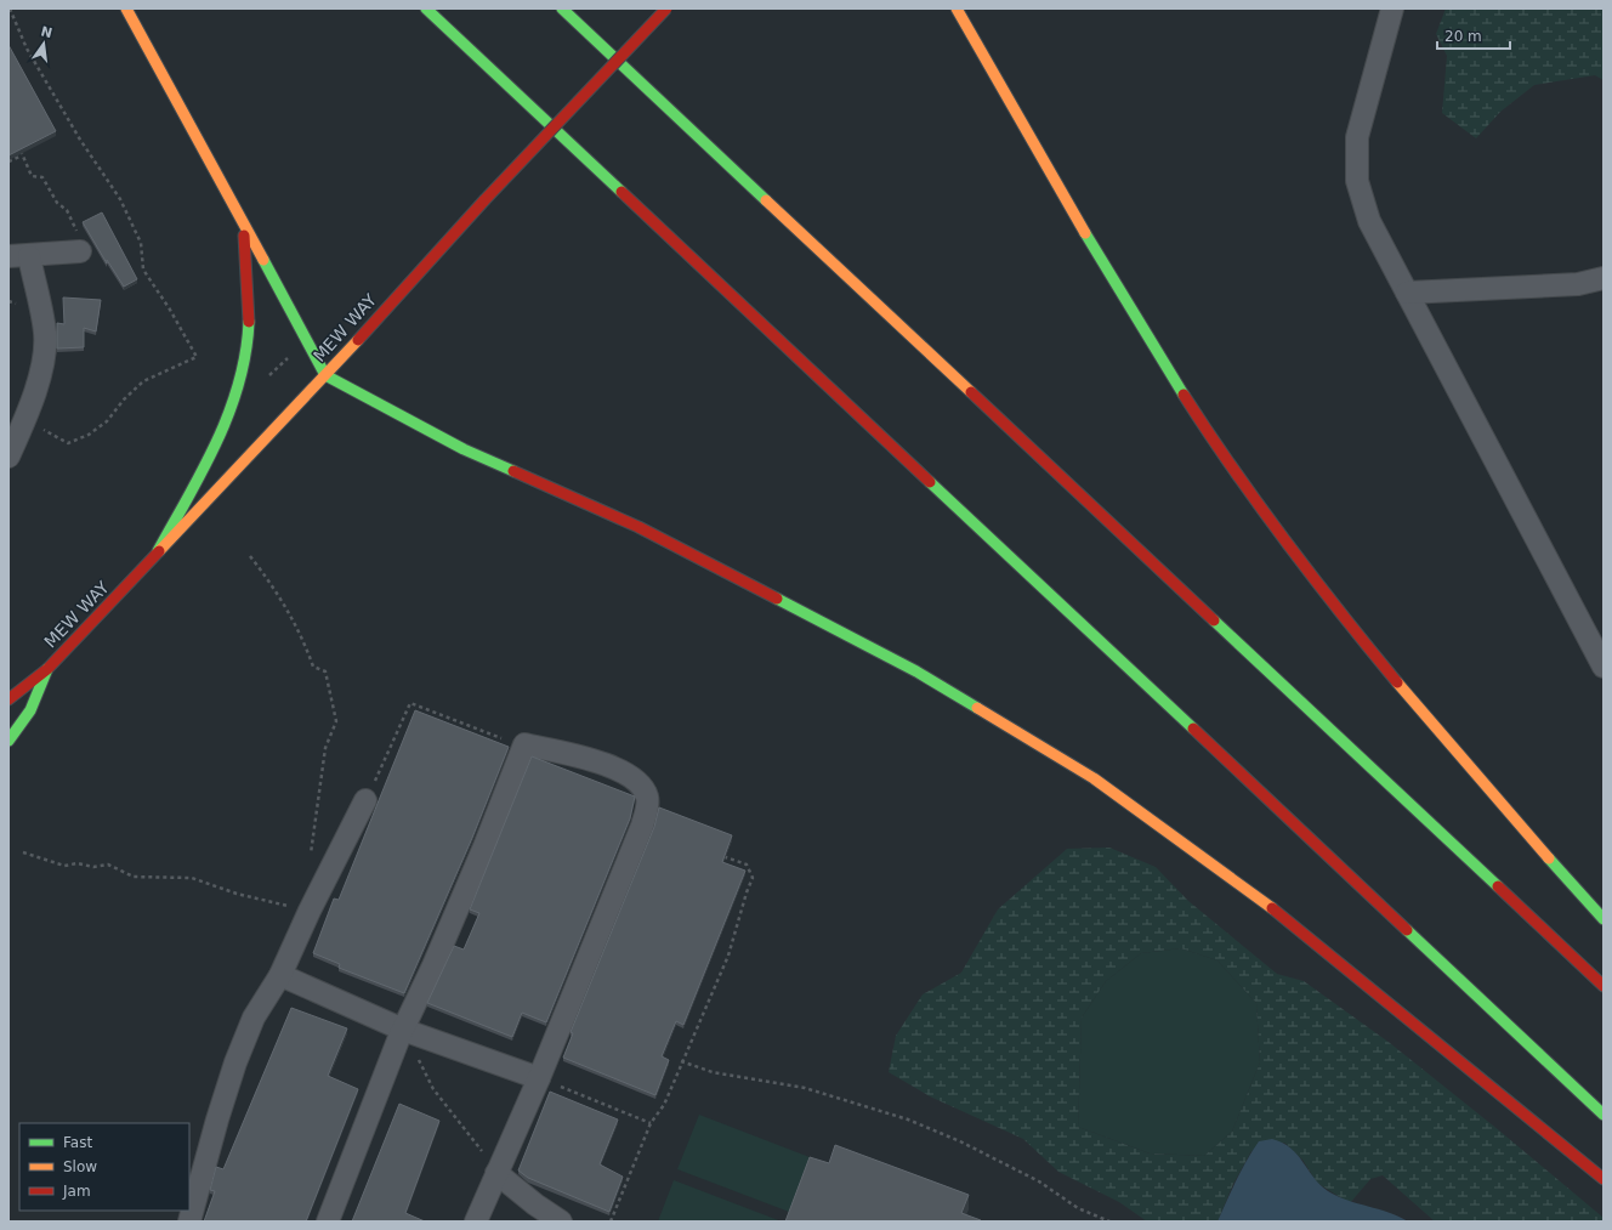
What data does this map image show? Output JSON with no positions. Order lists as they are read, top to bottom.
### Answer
{
  "streets": {
    "main road": ["MEW WAY"]
  },
  "legend": ["Fast", "Slow", "Jam"],
  "scale_bar": "20 m",
  "north": "top"
}
